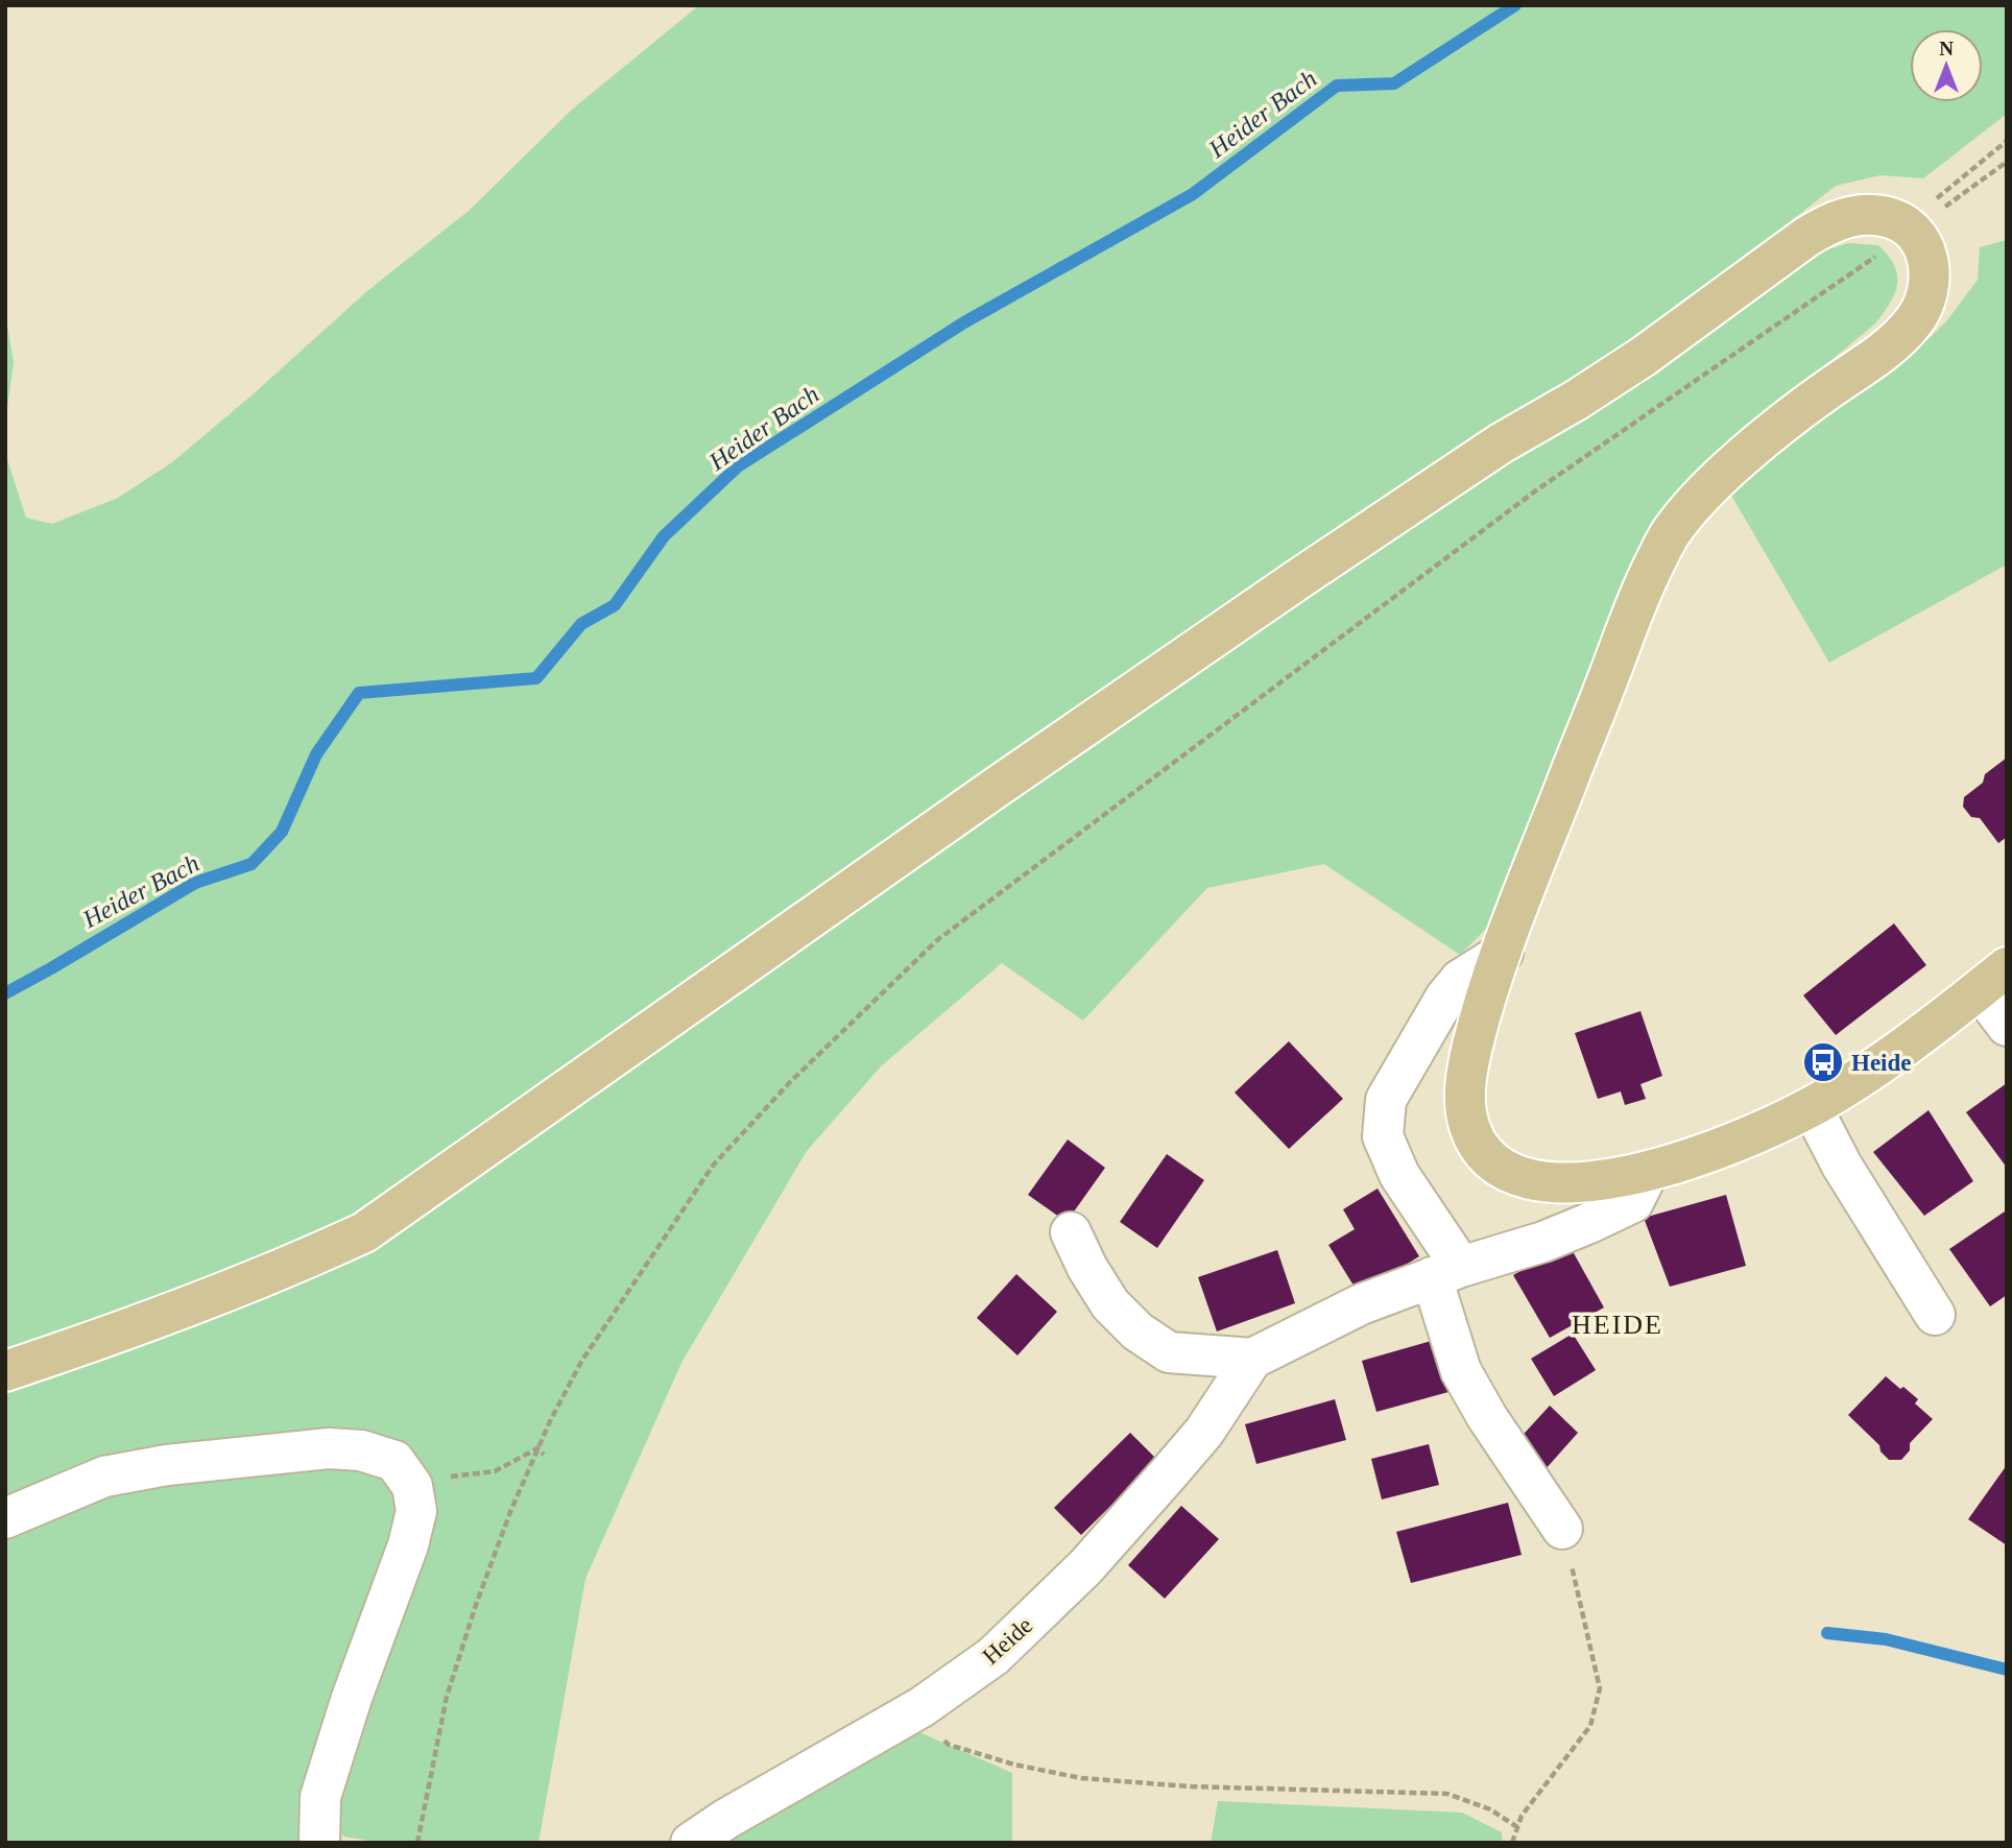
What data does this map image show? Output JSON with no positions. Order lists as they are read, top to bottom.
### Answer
{
  "streets": {
    "street": ["Heide"]
  },
  "districts": ["HEIDE"],
  "water": ["Heider Bach"],
  "places": {
    "bus stop": ["Heide"]
  },
  "north": "top"
}
